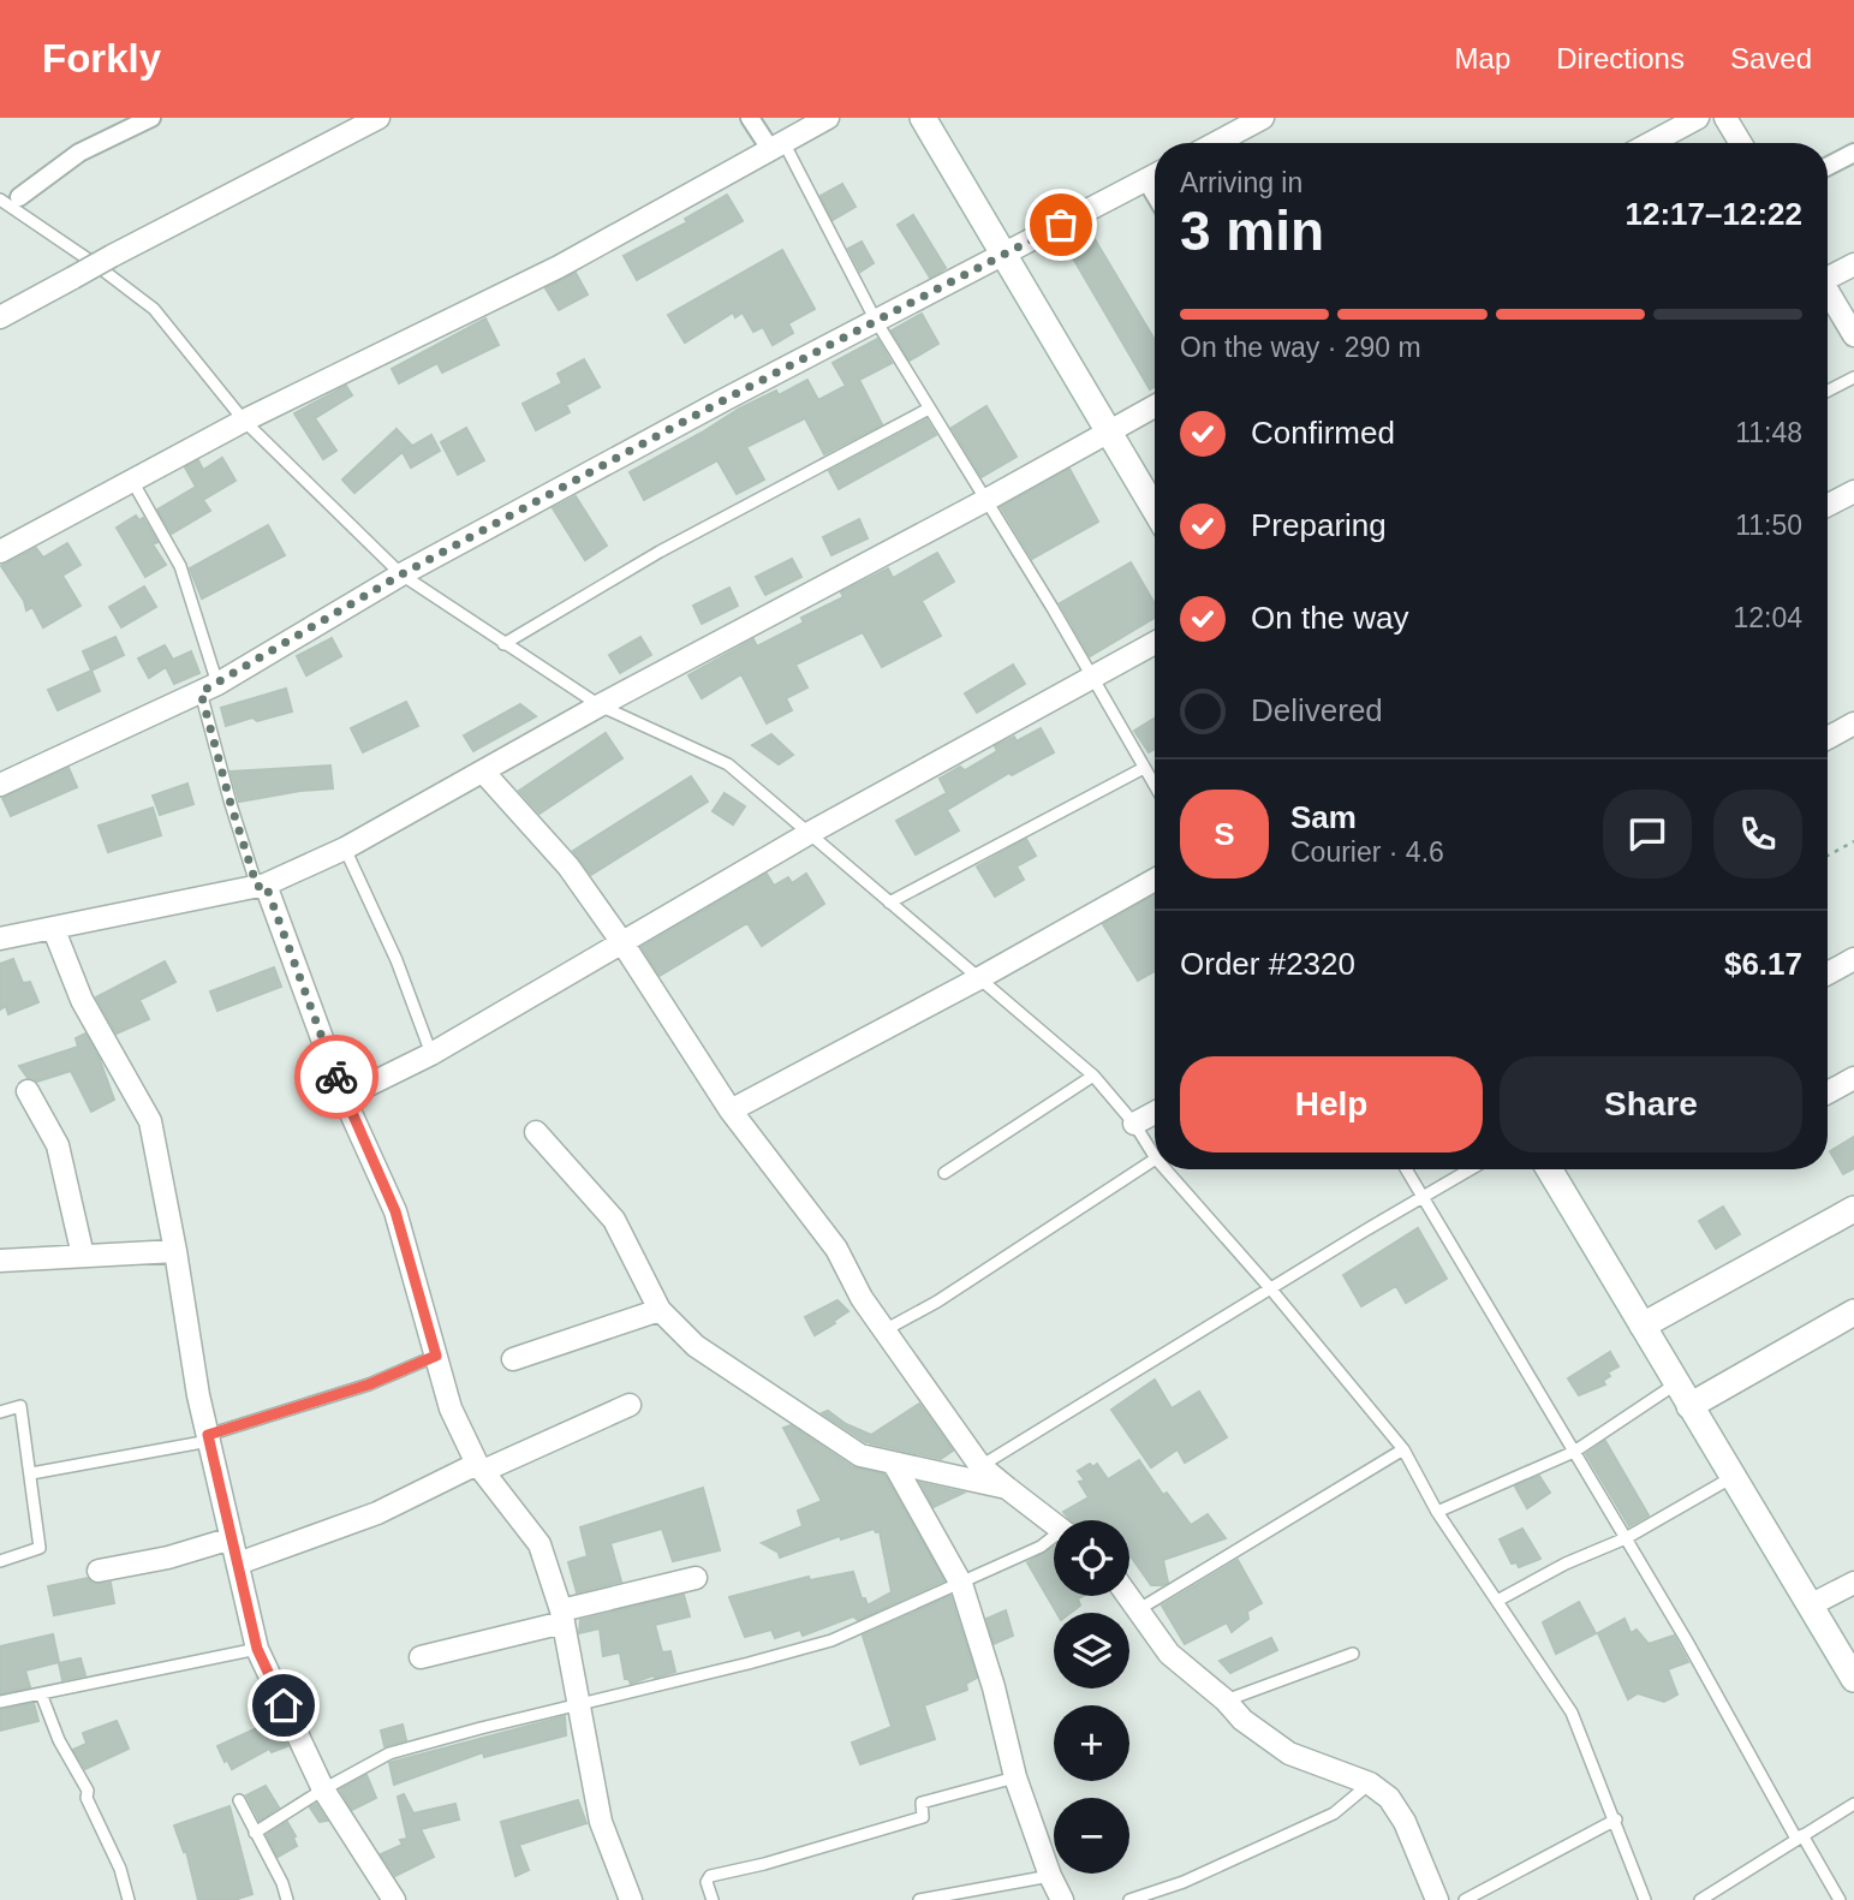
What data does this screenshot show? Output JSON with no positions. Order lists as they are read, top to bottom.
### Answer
{
  "page": {
    "header": "Forkly",
    "nav": ["Map", "Directions", "Saved"],
    "heading": ["3 min", "Arriving in", "12:17–12:22"],
    "panel": [
      "Sam",
      "Courier · 4.6",
      "Order #2320",
      "$6.17"
    ],
    "bar": "On the way · 290 m",
    "list": [
      ["Confirmed", "11:48"],
      ["Preparing", "11:50"],
      ["On the way", "12:04"],
      "Delivered"
    ],
    "round": "S",
    "buttons": ["Help", "Share"],
    "map_buttons": ["+", "−"]
  }
}
